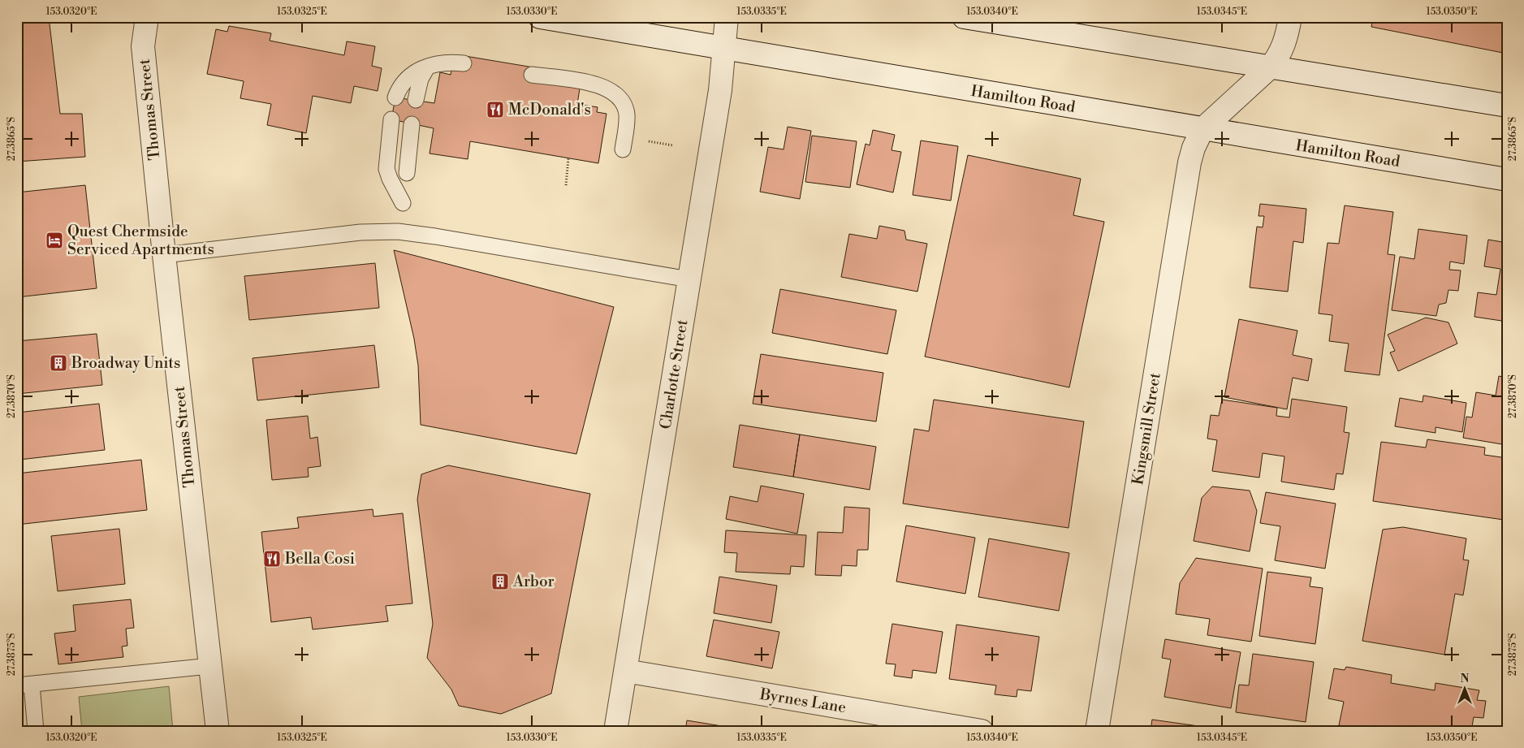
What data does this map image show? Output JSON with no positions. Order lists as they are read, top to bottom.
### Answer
{
  "streets": {
    "street": [
      "Hamilton Road",
      "Thomas Street",
      "Charlotte Street",
      "Kingsmill Street",
      "Byrnes Lane"
    ]
  },
  "crossings": [
    ["Hamilton Road", "Charlotte Street"],
    ["Hamilton Road", "Kingsmill Street"],
    ["Charlotte Street", "Byrnes Lane"]
  ],
  "places": {
    "restaurant": ["McDonald's", "Bella Cosi"],
    "hotel": ["Quest Chermside Serviced Apartments"],
    "building": ["Broadway Units", "Arbor"]
  },
  "north": "top",
  "coordinates": [
    "153.0320°E",
    "153.0325°E",
    "153.0330°E",
    "153.0335°E",
    "153.0340°E",
    "153.0345°E",
    "153.0350°E",
    "27.3865°S",
    "27.3870°S",
    "27.3875°S"
  ]
}
